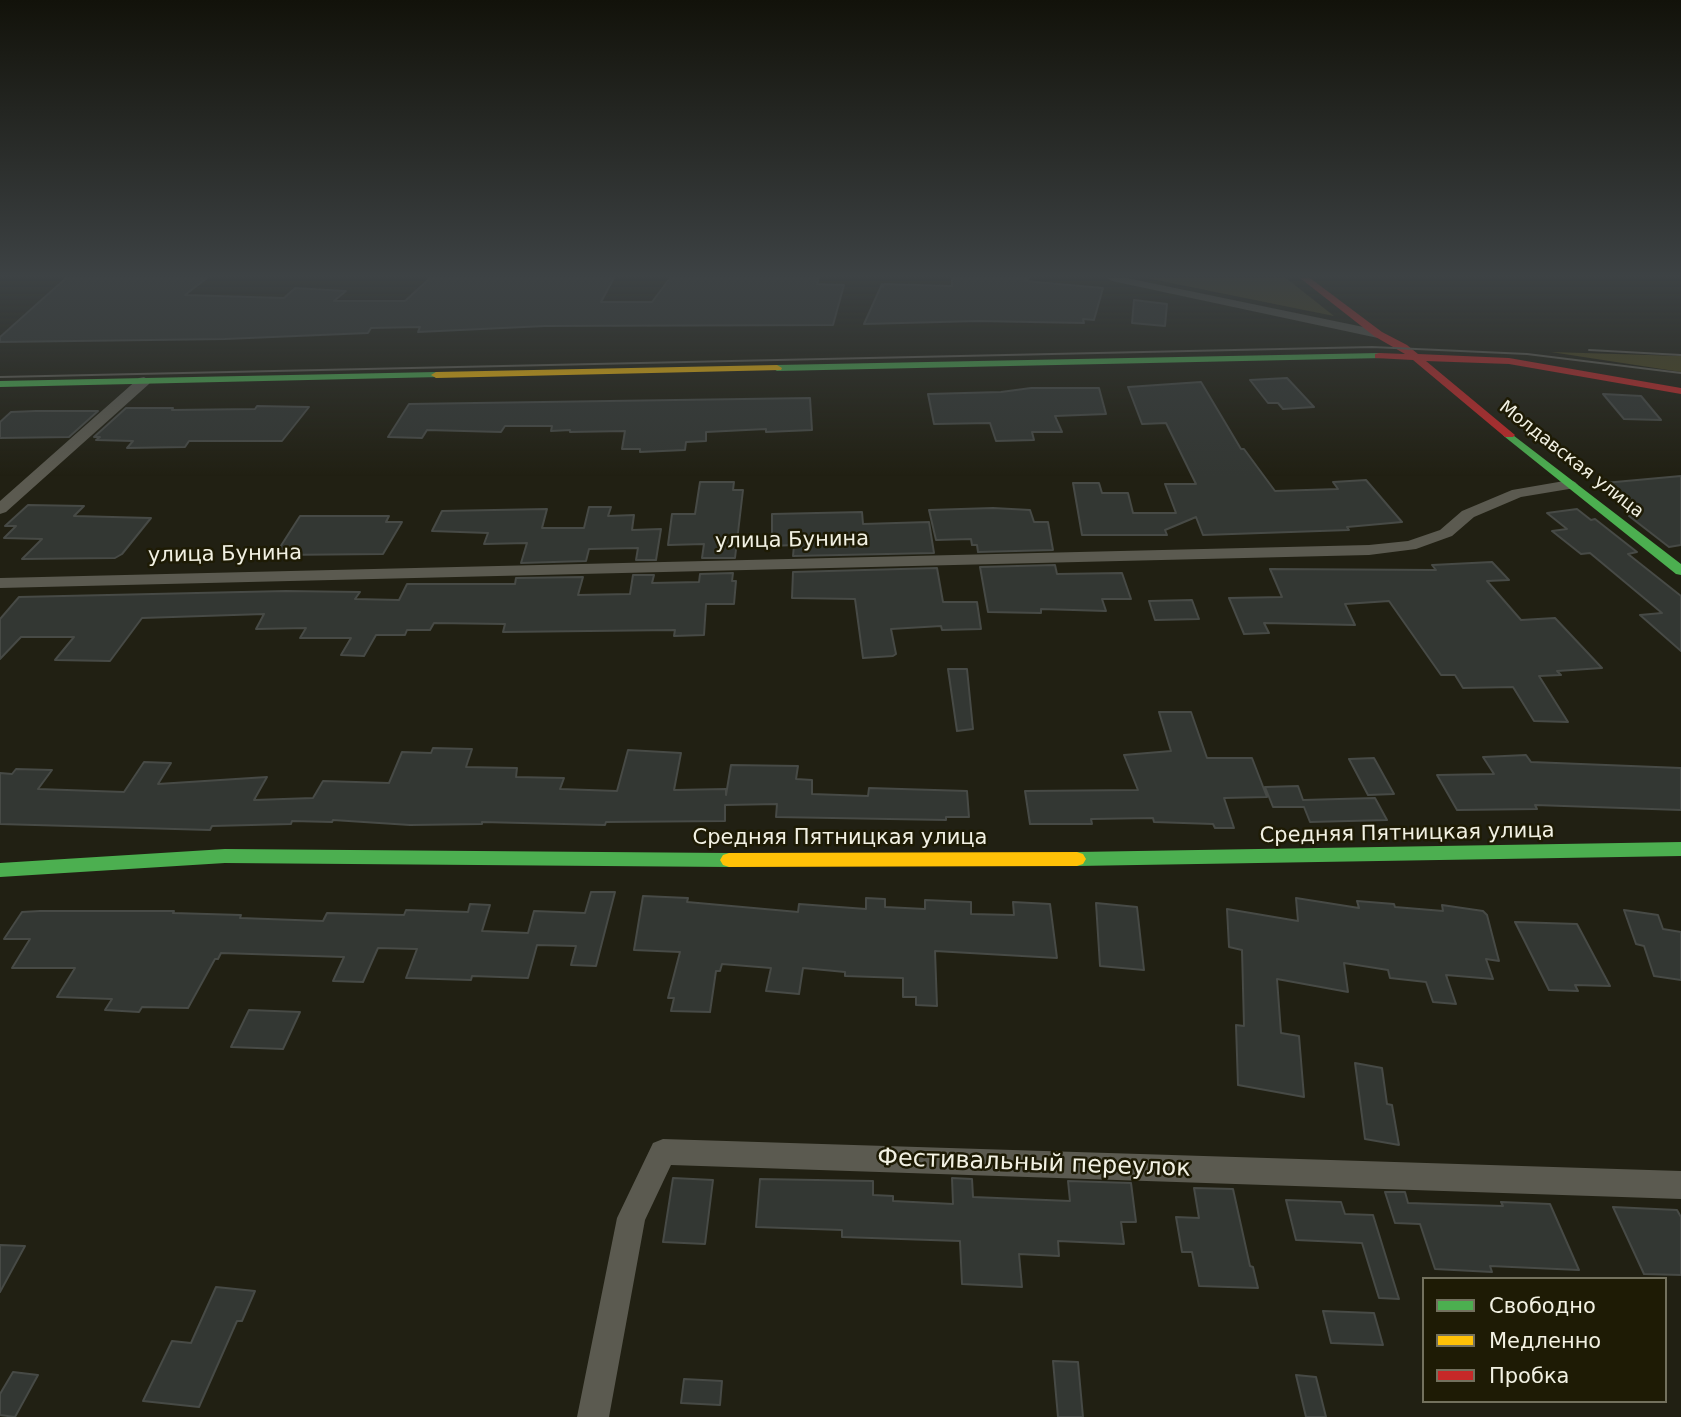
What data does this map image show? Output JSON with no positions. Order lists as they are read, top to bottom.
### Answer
{
  "streets": {
    "street": [
      "Молдавская улица",
      "улица Бунина",
      "Средняя Пятницкая улица",
      "Фестивальный переулок"
    ]
  },
  "crossings": [
    ["Молдавская улица", "улица Бунина"]
  ],
  "legend": ["Свободно", "Медленно", "Пробка"]
}
